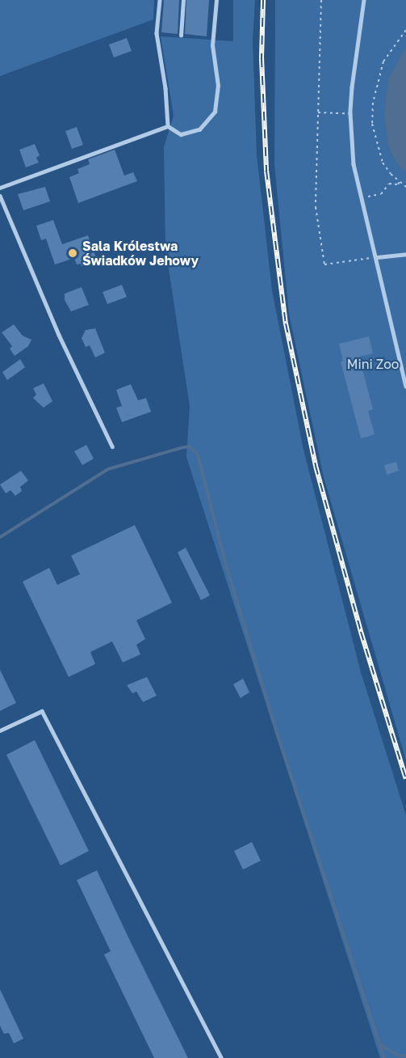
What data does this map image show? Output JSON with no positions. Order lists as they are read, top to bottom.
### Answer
{
  "parks": ["Mini Zoo"],
  "places": ["Sala Królestwa Świadków Jehowy"]
}
